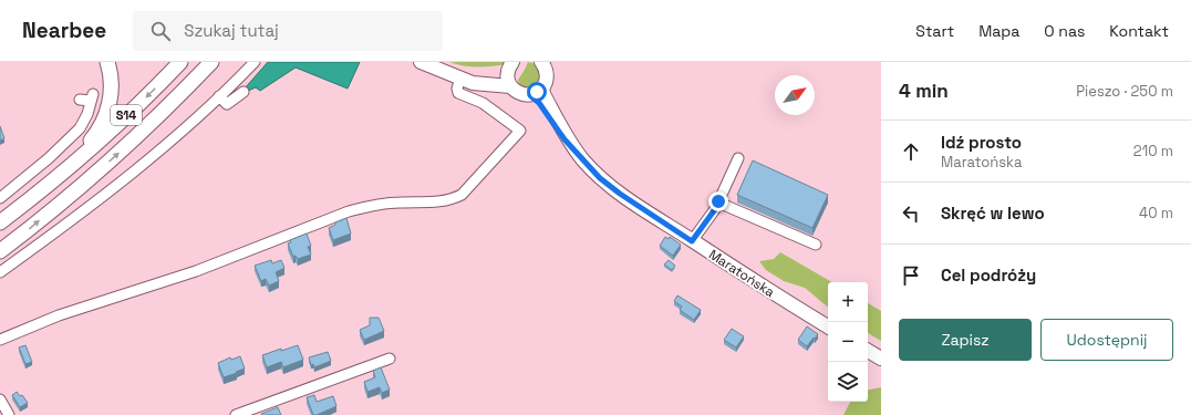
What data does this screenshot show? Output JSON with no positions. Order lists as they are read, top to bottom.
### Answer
{
  "streets": {
    "highway": ["S14"],
    "main road": ["Maratońska"]
  },
  "north": "top right",
  "page": {
    "header": "Nearbee",
    "search": "Szukaj tutaj",
    "nav": [
      "Start",
      "Mapa",
      "O nas",
      "Kontakt"
    ],
    "heading": ["4 min", "Pieszo · 250 m"],
    "list": [
      ["Idź prosto", "Maratońska", "210 m"],
      ["Skręć w lewo", "40 m"],
      "Cel podróży"
    ],
    "map_buttons": ["+", "−"],
    "buttons": ["Zapisz", "Udostępnij"]
  }
}
